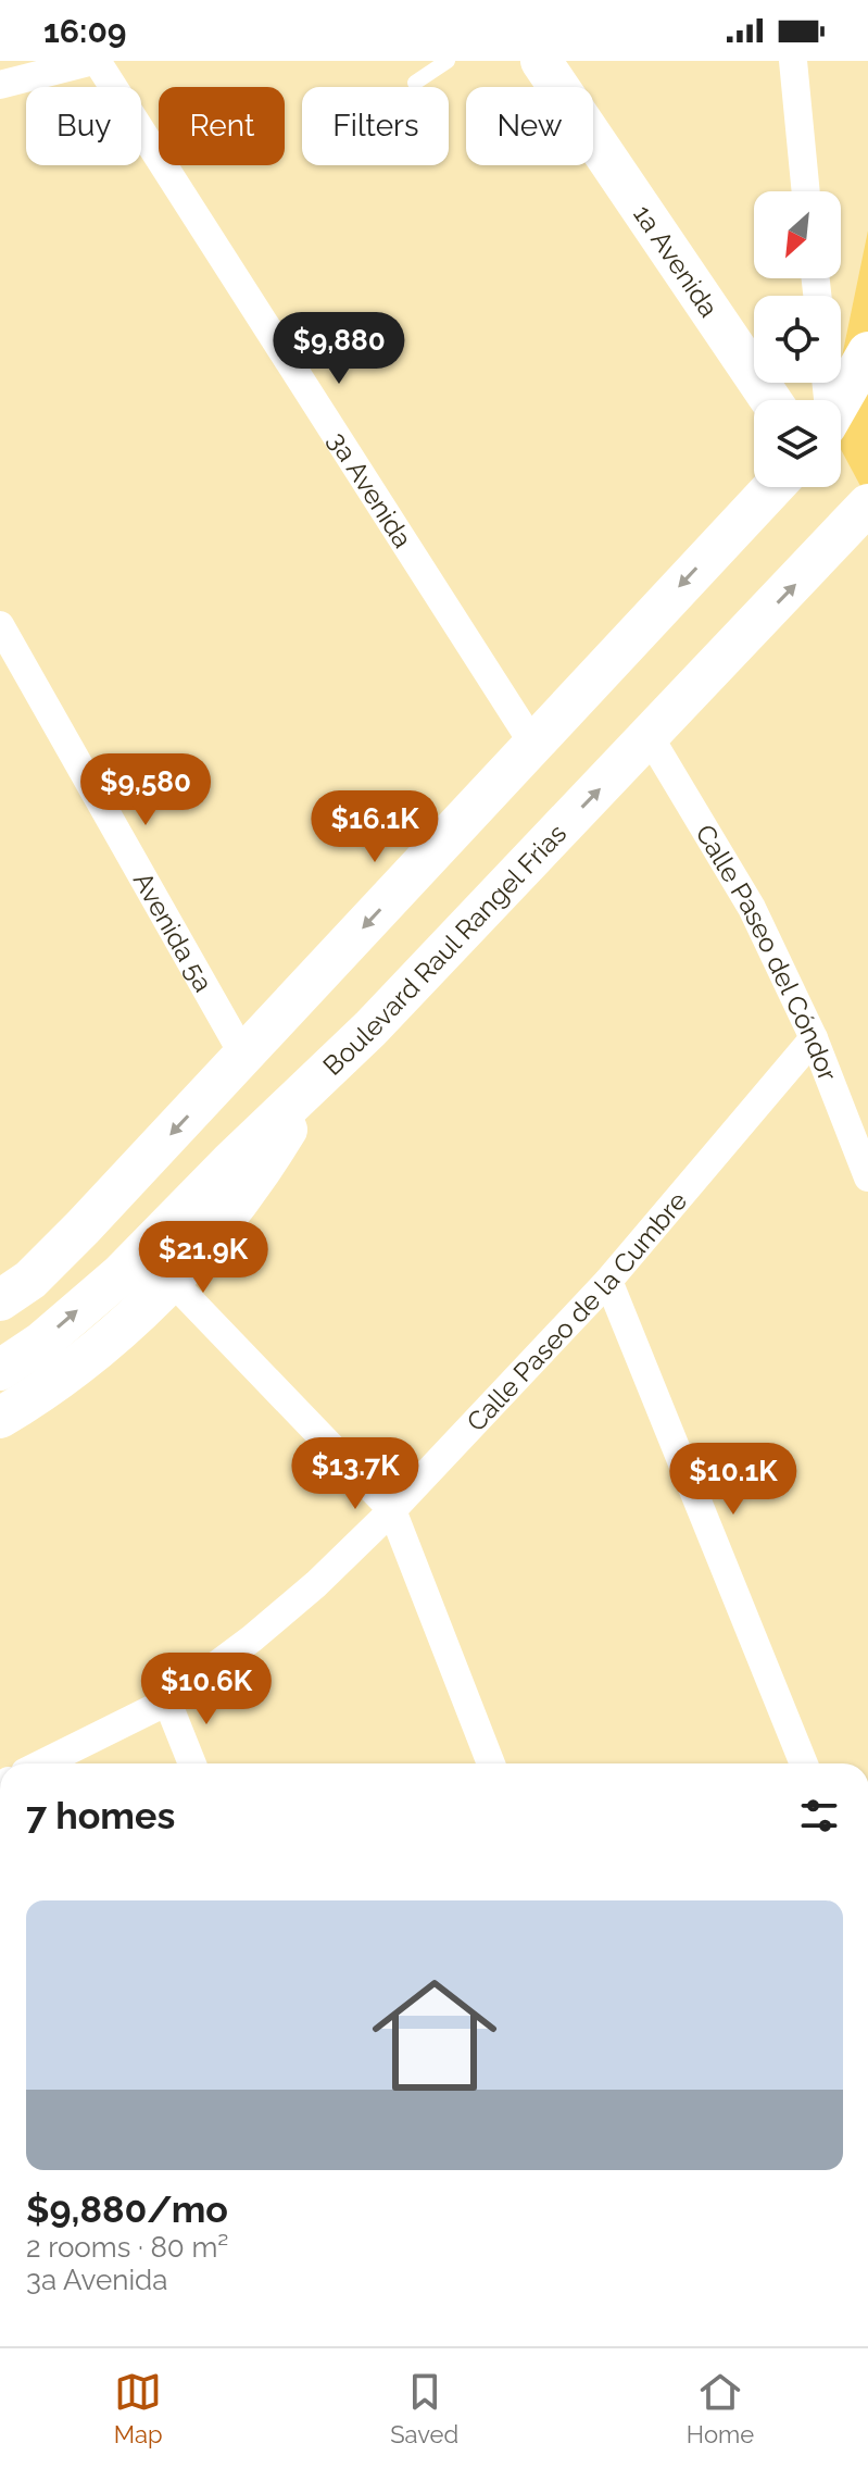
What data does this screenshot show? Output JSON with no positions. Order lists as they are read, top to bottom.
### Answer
{
  "streets": {
    "main road": ["1a Avenida", "Boulevard Raul Rangel Frias"],
    "street": [
      "3a Avenida",
      "Avenida 5a",
      "Calle Paseo del Cóndor",
      "Calle Paseo de la Cumbre"
    ]
  },
  "crossings": [
    ["Boulevard Raul Rangel Frias", "Calle Paseo del Cóndor"],
    ["Calle Paseo del Cóndor", "Calle Paseo de la Cumbre"]
  ],
  "north": "bottom left",
  "page": {
    "status": "16:09",
    "chip": [
      "Buy",
      "Rent",
      "Filters",
      "New"
    ],
    "price": [
      "$9,880",
      "$9,580",
      "$16.1K",
      "$21.9K",
      "$13.7K",
      "$10.1K",
      "$10.6K"
    ],
    "heading": "7 homes",
    "list": [
      {
        "name": "$9,880/mo",
        "note": "2 rooms · 80 m² · 3a Avenida"
      }
    ],
    "tabs": ["Map", "Saved", "Home"]
  }
}
